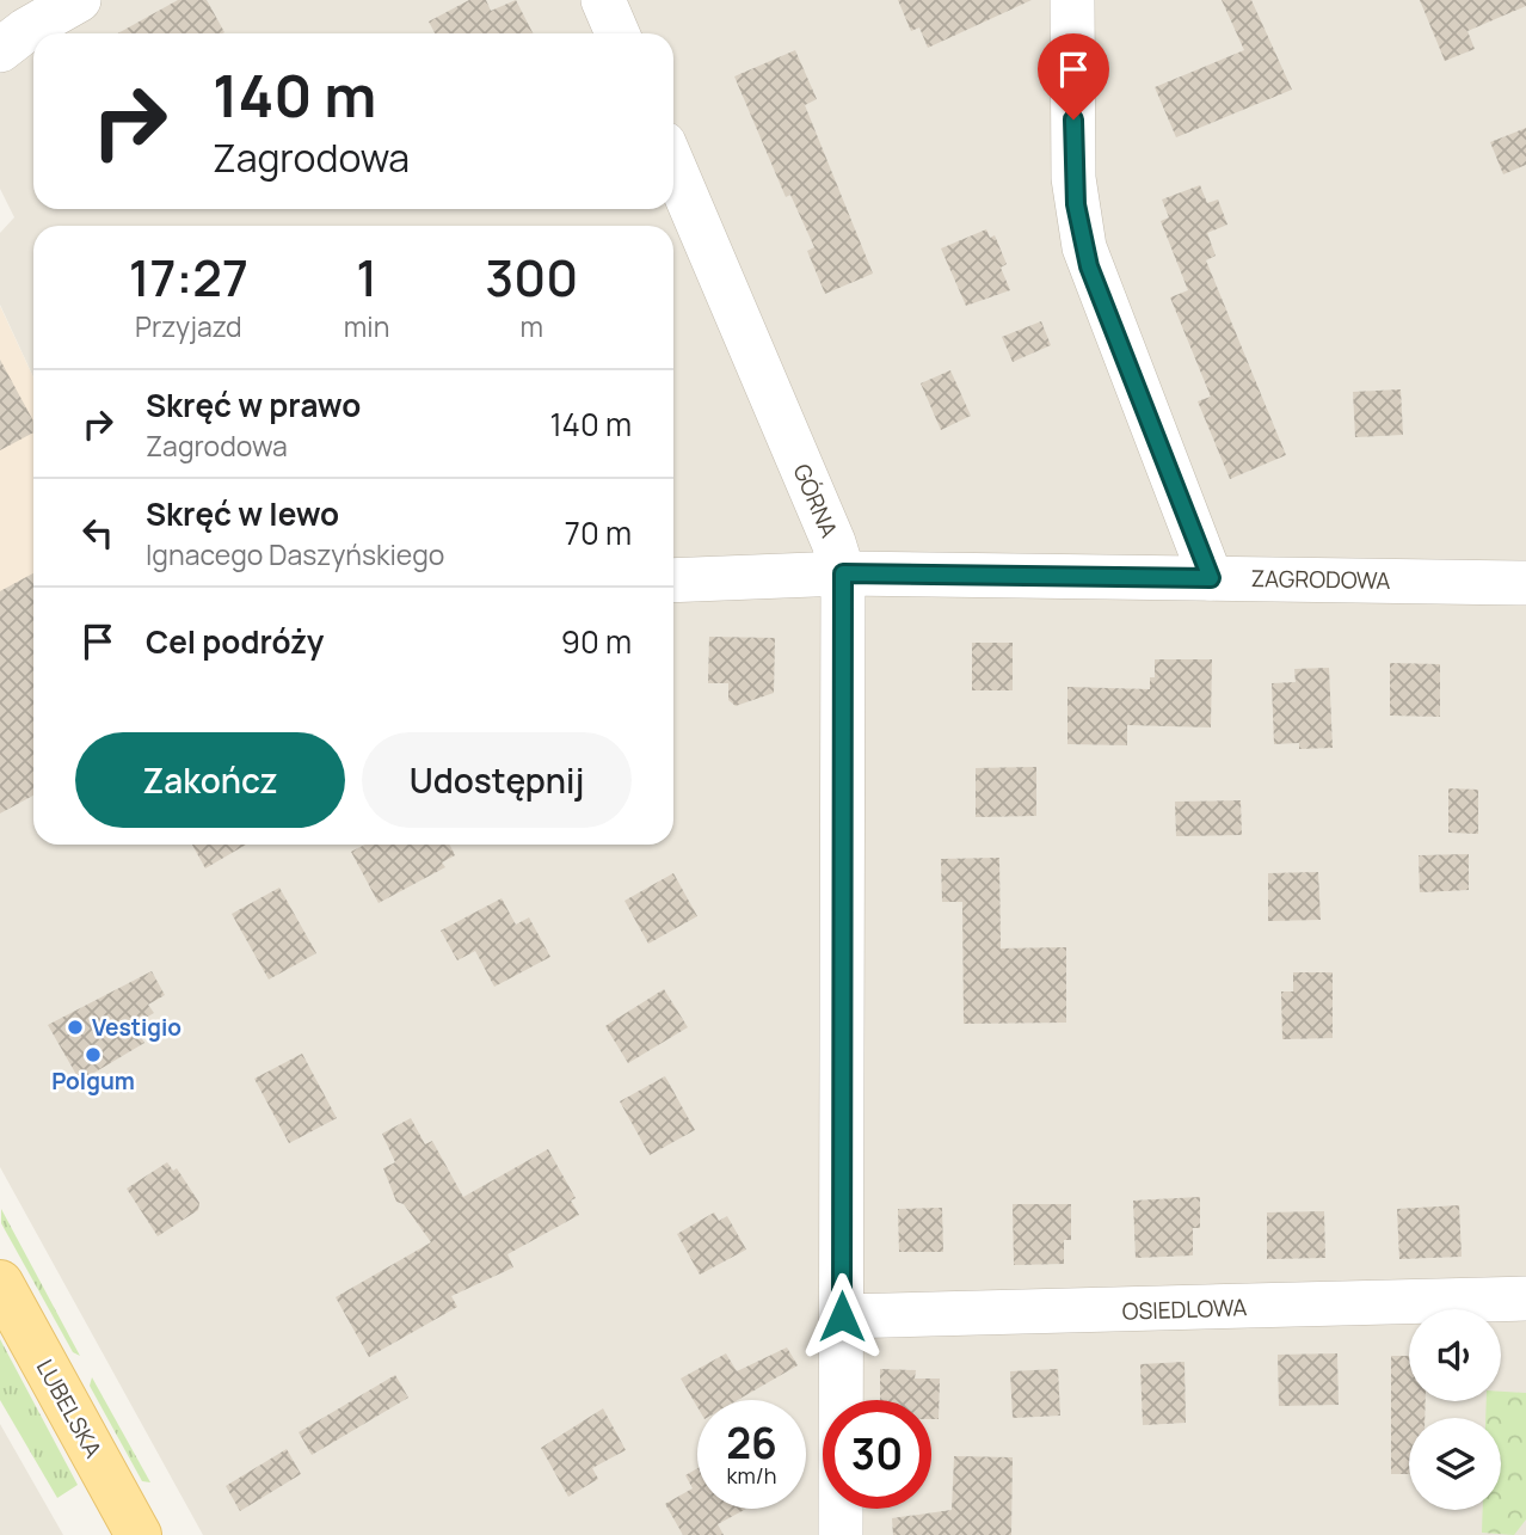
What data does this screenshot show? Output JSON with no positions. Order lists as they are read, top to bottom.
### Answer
{
  "streets": {
    "main road": ["LUBELSKA"],
    "street": ["GÓRNA", "ZAGRODOWA", "OSIEDLOWA"]
  },
  "crossings": [
    ["GÓRNA", "ZAGRODOWA"],
    ["GÓRNA", "OSIEDLOWA"]
  ],
  "places": ["Vestigio", "Polgum"],
  "page": {
    "turn": ["140 m", "Zagrodowa"],
    "eta": [
      "17:27",
      "Przyjazd",
      "1",
      "min",
      "300",
      "m"
    ],
    "list": [
      {
        "name": "Skręć w prawo",
        "note": "Zagrodowa",
        "value": "140 m"
      },
      {
        "name": "Skręć w lewo",
        "note": "Ignacego Daszyńskiego",
        "value": "70 m"
      },
      {
        "name": "Cel podróży",
        "value": "90 m"
      }
    ],
    "buttons": ["Zakończ", "Udostępnij"],
    "speed": "26 km/h",
    "limit": "30"
  }
}
